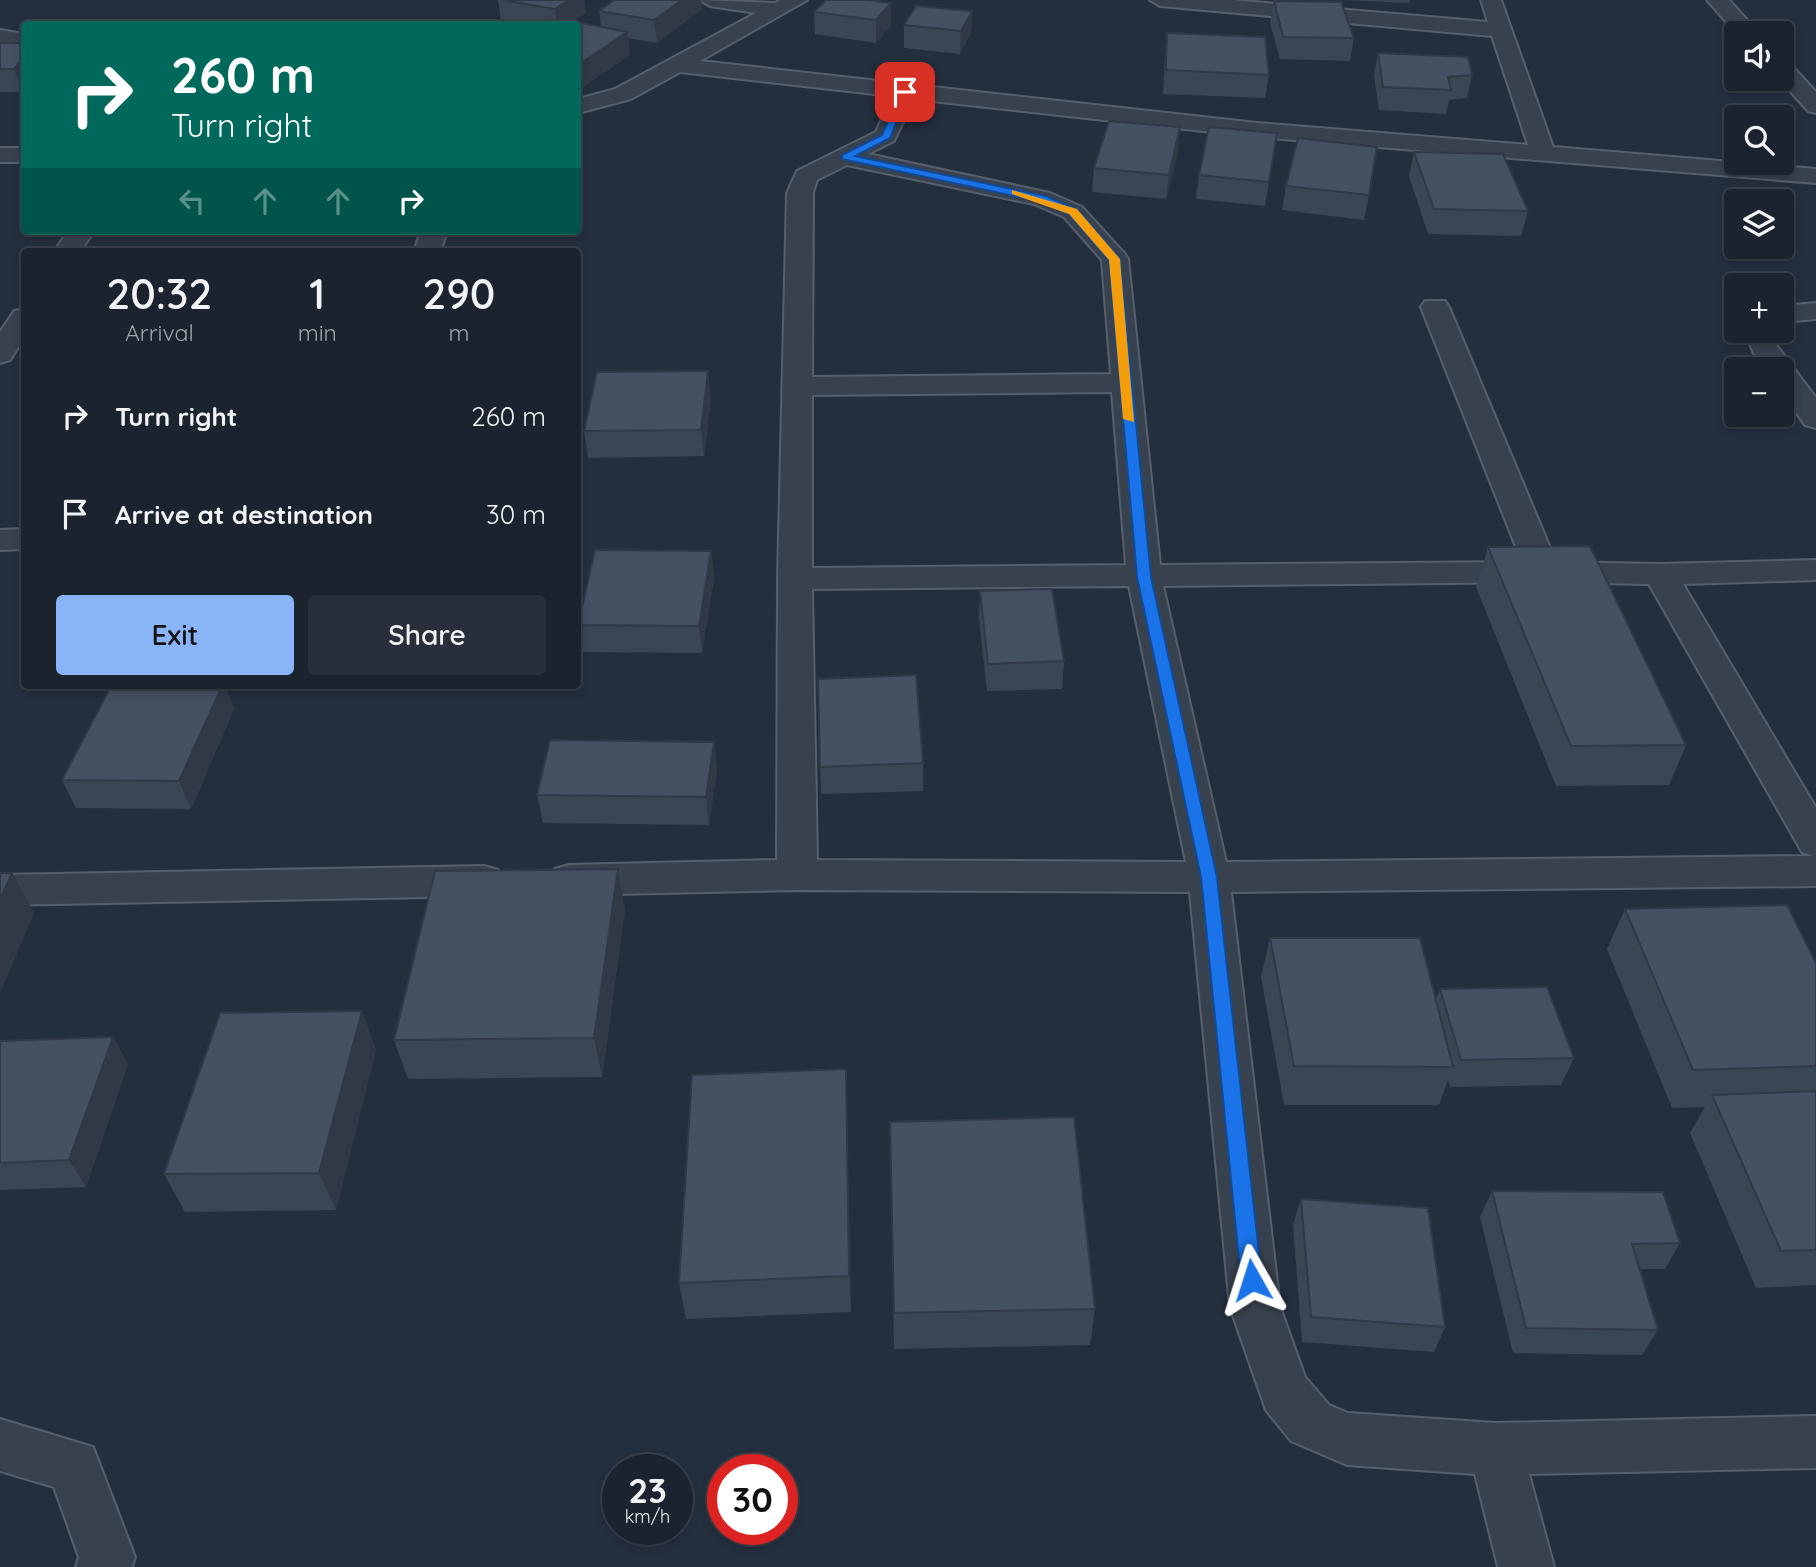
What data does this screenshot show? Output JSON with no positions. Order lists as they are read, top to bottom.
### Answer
{
  "page": {
    "map_buttons": ["+", "−"],
    "turn": ["260 m", "Turn right"],
    "eta": [
      "20:32",
      "Arrival",
      "1",
      "min",
      "290",
      "m"
    ],
    "list": [
      {
        "name": "Turn right",
        "value": "260 m"
      },
      {
        "name": "Arrive at destination",
        "value": "30 m"
      }
    ],
    "buttons": ["Exit", "Share"],
    "speed": "23 km/h",
    "limit": "30"
  }
}
